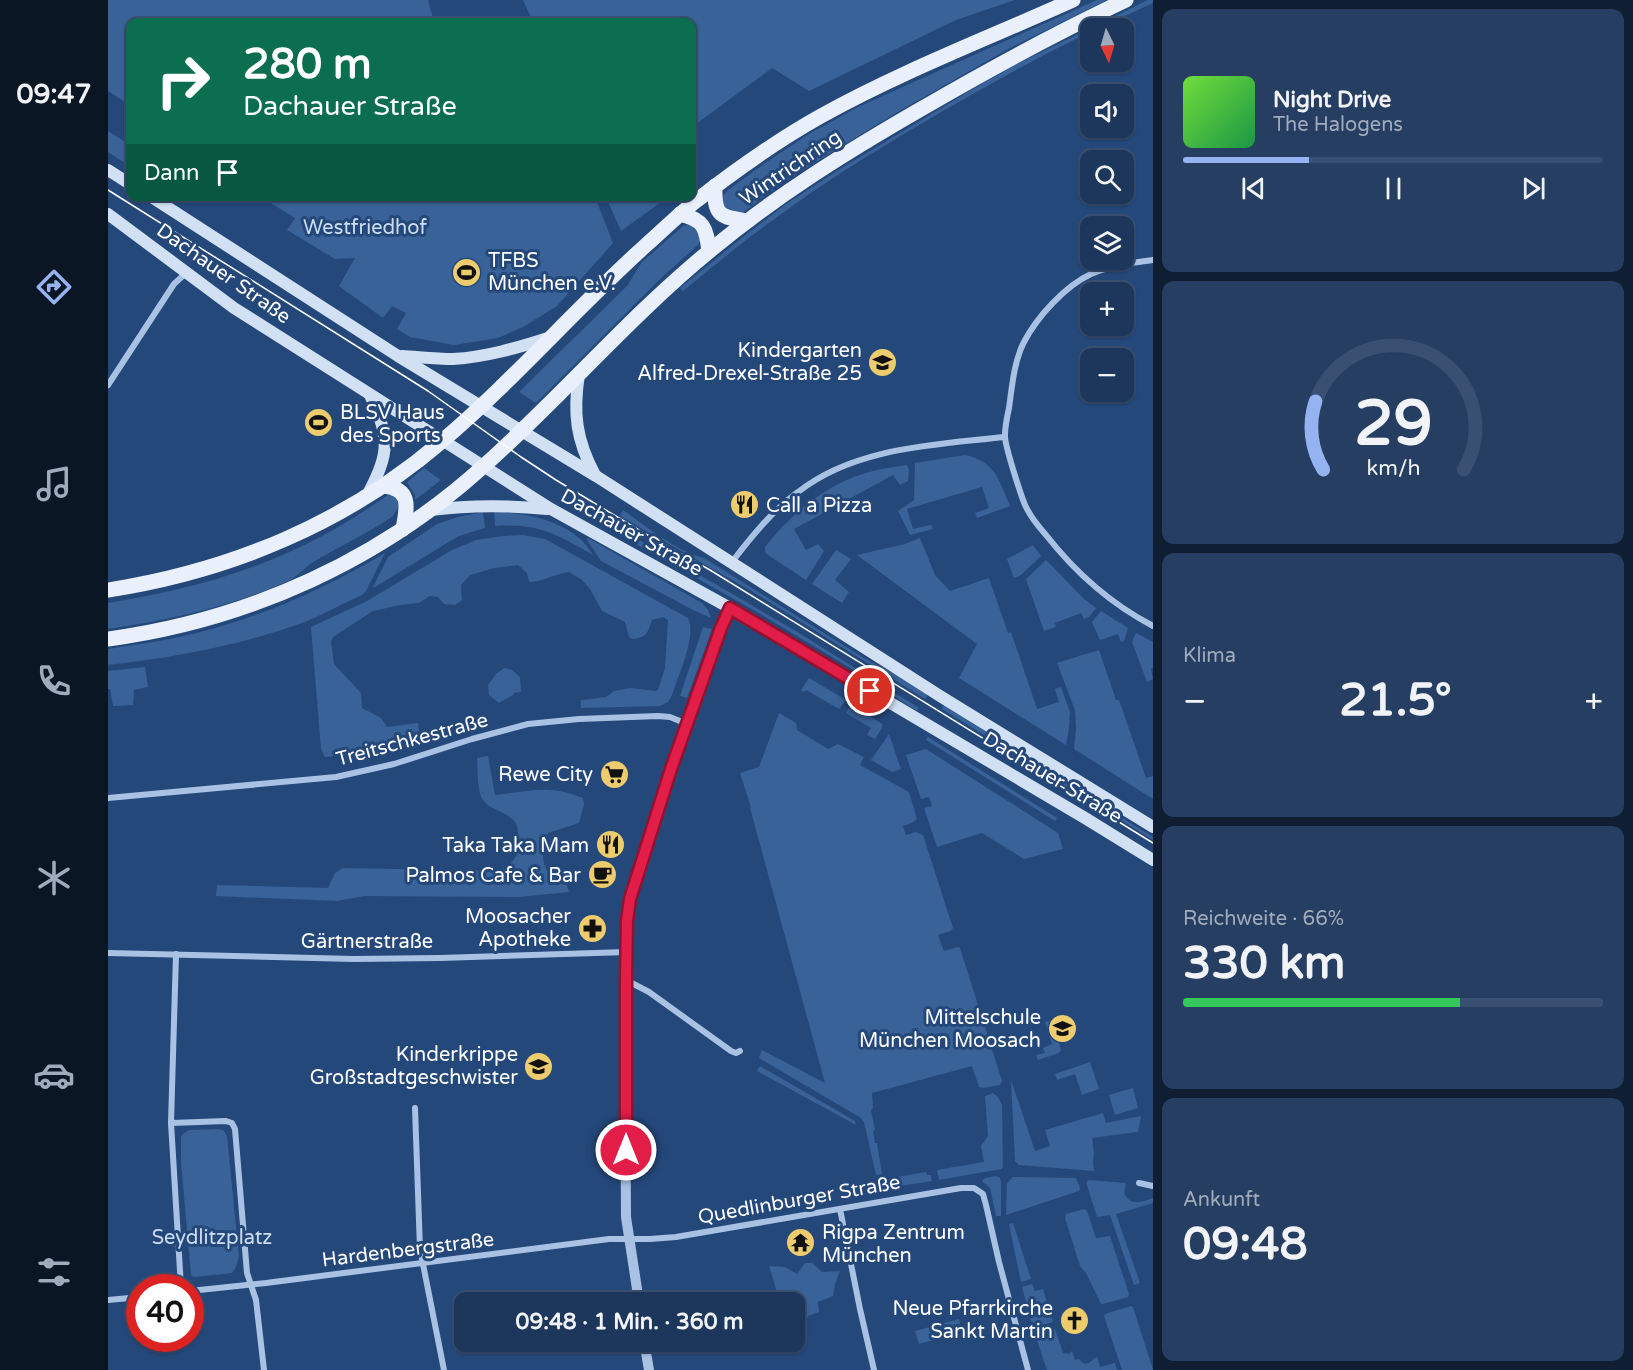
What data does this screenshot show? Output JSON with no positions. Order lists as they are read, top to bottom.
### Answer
{
  "streets": {
    "main road": ["Wintrichring", "Dachauer Straße"],
    "street": [
      "Treitschkestraße",
      "Gärtnerstraße",
      "Quedlinburger Straße",
      "Hardenbergstraße"
    ]
  },
  "crossings": [
    ["Wintrichring", "Dachauer Straße"],
    ["Quedlinburger Straße", "Hardenbergstraße"]
  ],
  "parks": ["Westfriedhof", "Seydlitzplatz"],
  "places": {
    "sports": ["TFBS München e.V.", "BLSV Haus des Sports"],
    "school or university": ["Kindergarten Alfred-Drexel-Straße 25", "Mittelschule München Moosach", "Kinderkrippe Großstadtgeschwister"],
    "restaurant": ["Call a Pizza", "Taka Taka Mam"],
    "supermarket": ["Rewe City"],
    "cafe": ["Palmos Cafe & Bar"],
    "pharmacy": ["Moosacher Apotheke"],
    "temple": ["Rigpa Zentrum München"],
    "church": ["Neue Pfarrkirche Sankt Martin"]
  },
  "north": "bottom",
  "page": {
    "tabs": "09:47",
    "map_buttons": ["+", "−"],
    "turn": ["280 m", "Dachauer Straße"],
    "song": ["Night Drive", "The Halogens"],
    "then": "Dann",
    "tile": [
      "Klima",
      ["Reichweite · 66%", "330 km"],
      ["Ankunft", "09:48"]
    ],
    "heat": ["−", "21.5°", "+"],
    "limit": "40",
    "trip": "09:48 · 1 Min. · 360 m",
    "gauge": ["29", "km/h"]
  }
}
